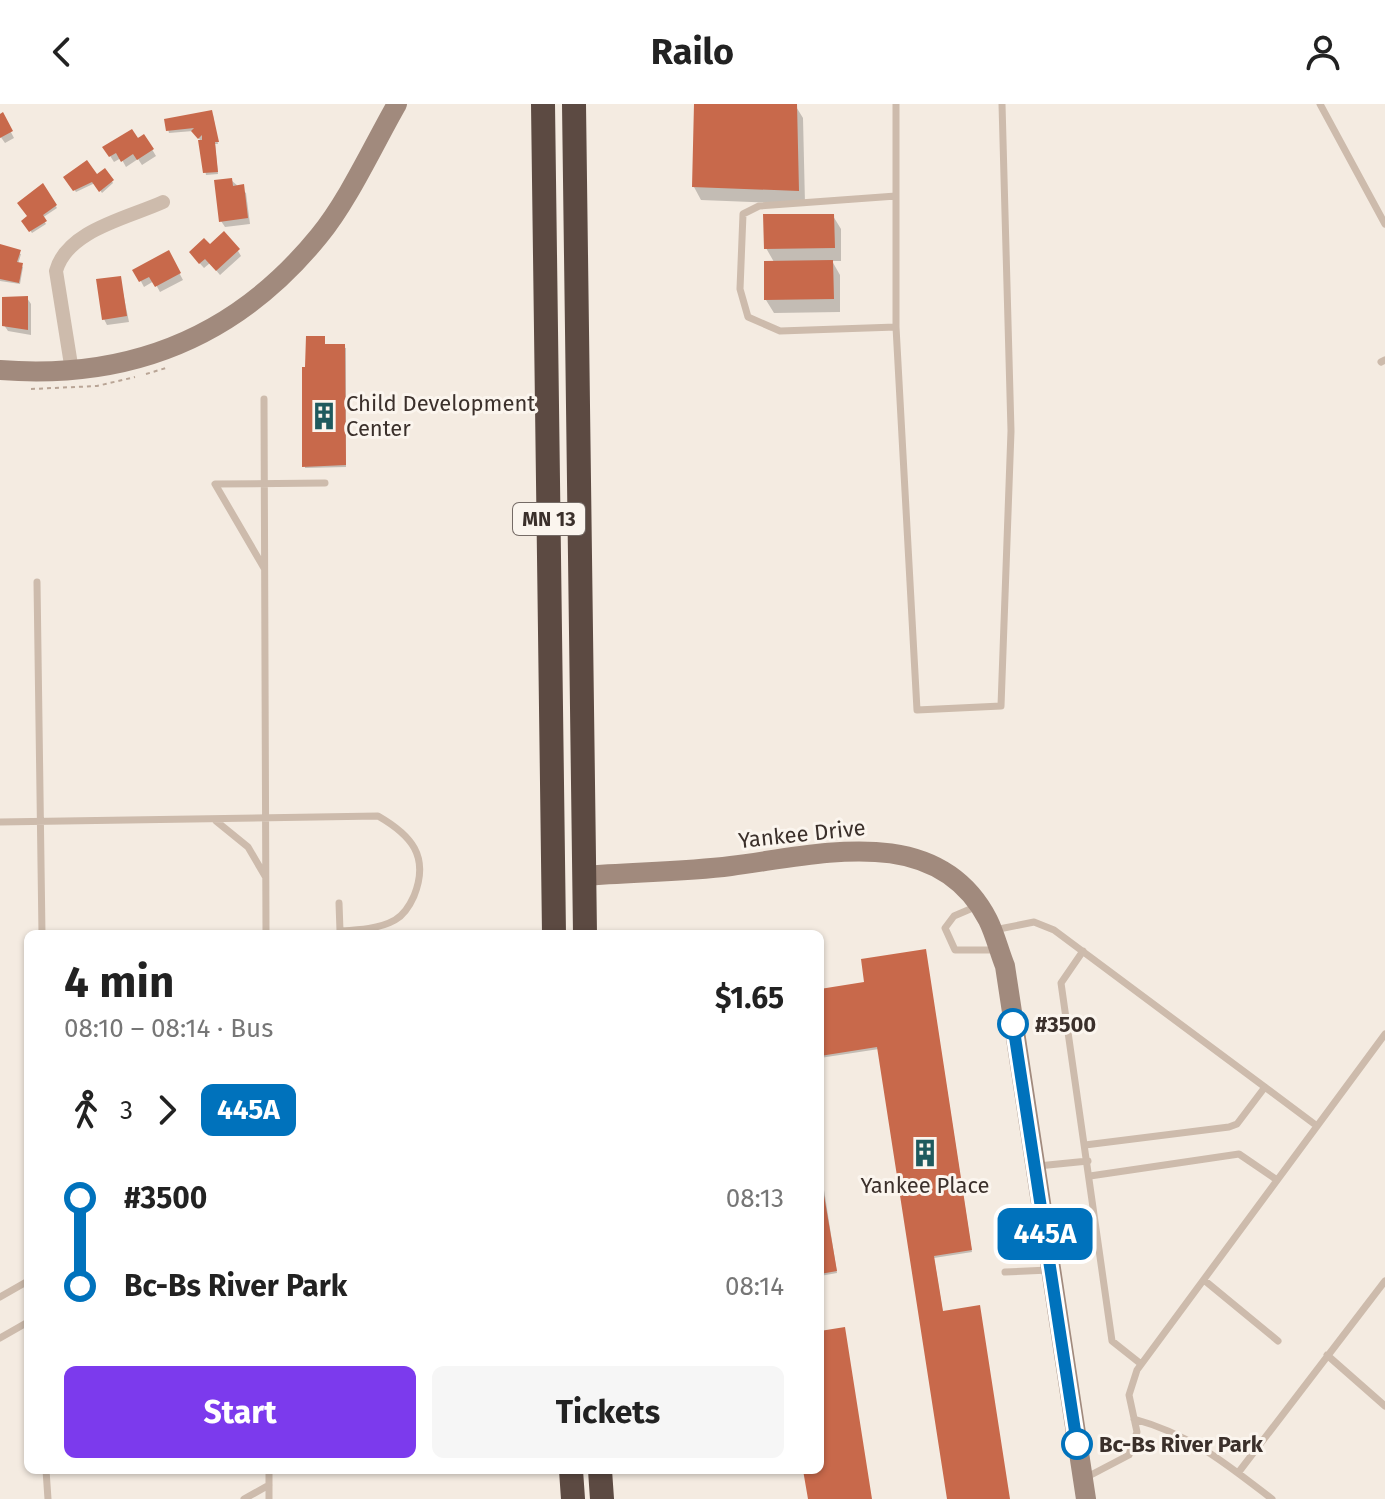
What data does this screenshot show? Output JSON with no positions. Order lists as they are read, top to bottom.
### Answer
{
  "streets": {
    "highway": ["MN 13"],
    "street": ["Yankee Drive"]
  },
  "crossings": [
    ["MN 13", "Yankee Drive"]
  ],
  "places": {
    "building": ["Child Development Center", "Yankee Place"],
    "other": ["#3500", "Bc-Bs River Park"]
  },
  "lines": ["bus line 445A"],
  "page": {
    "header": "Railo",
    "on_map": "445A",
    "heading": ["4 min", "08:10 – 08:14 · Bus", "$1.65"],
    "legs": ["3", "445A"],
    "list": [
      {
        "name": "#3500",
        "value": "08:13"
      },
      {
        "name": "Bc-Bs River Park",
        "value": "08:14"
      }
    ],
    "buttons": ["Start", "Tickets"]
  }
}
